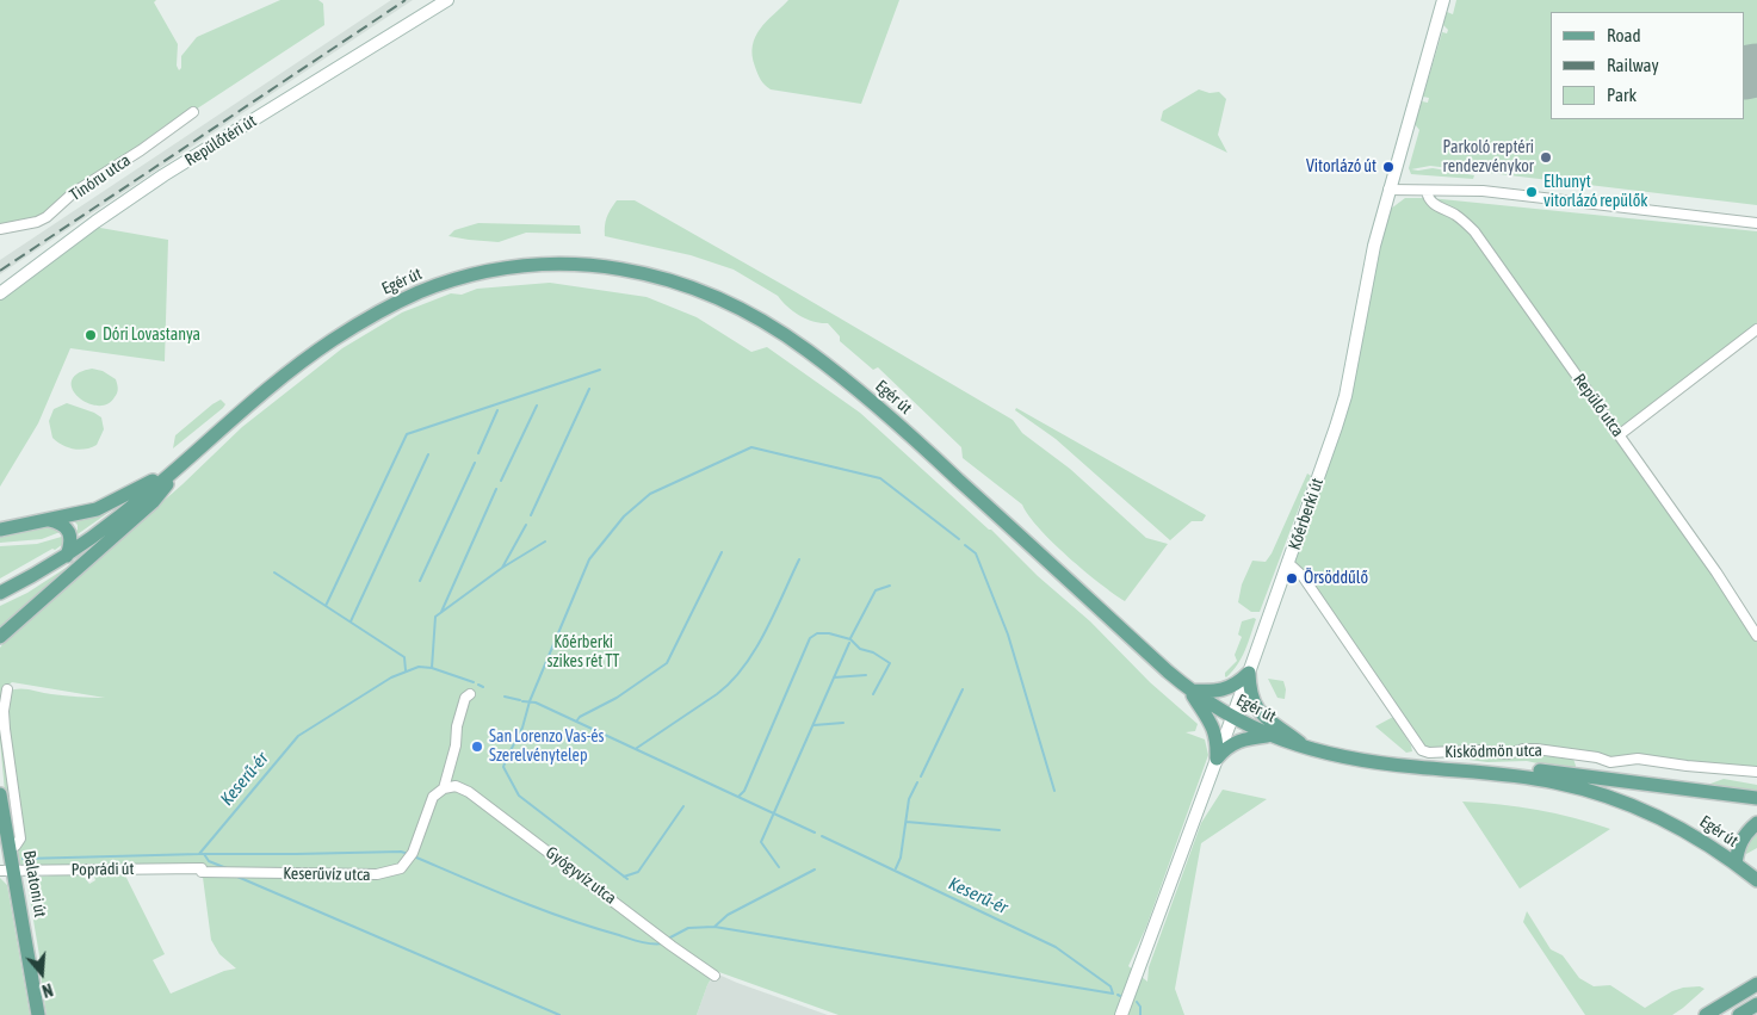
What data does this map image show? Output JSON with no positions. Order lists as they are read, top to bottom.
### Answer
{
  "streets": {
    "main road": ["Egér út", "Balatoni út"],
    "street": [
      "Repülőtéri út",
      "Tinóru utca",
      "Repülő utca",
      "Kőérberki út",
      "Kisködmön utca",
      "Poprádi út",
      "Keserűvíz utca",
      "Gyógyvíz utca"
    ]
  },
  "crossings": [
    ["Egér út", "Kőérberki út"],
    ["Kőérberki út", "Kisködmön utca"],
    ["Poprádi út", "Keserűvíz utca"],
    ["Poprádi út", "Balatoni út"],
    ["Keserűvíz utca", "Gyógyvíz utca"]
  ],
  "water": ["Keserű-ér"],
  "parks": ["Kőérberki szikes rét TT"],
  "places": [
    "Parkoló reptéri rendezvénykor",
    "Vitorlázó út",
    "Elhunyt vitorlázó repülők",
    "Dóri Lovastanya",
    "Örsöddűlő",
    "San Lorenzo Vas-és Szerelvénytelep"
  ],
  "legend": ["Road", "Railway", "Park"],
  "north": "bottom"
}
